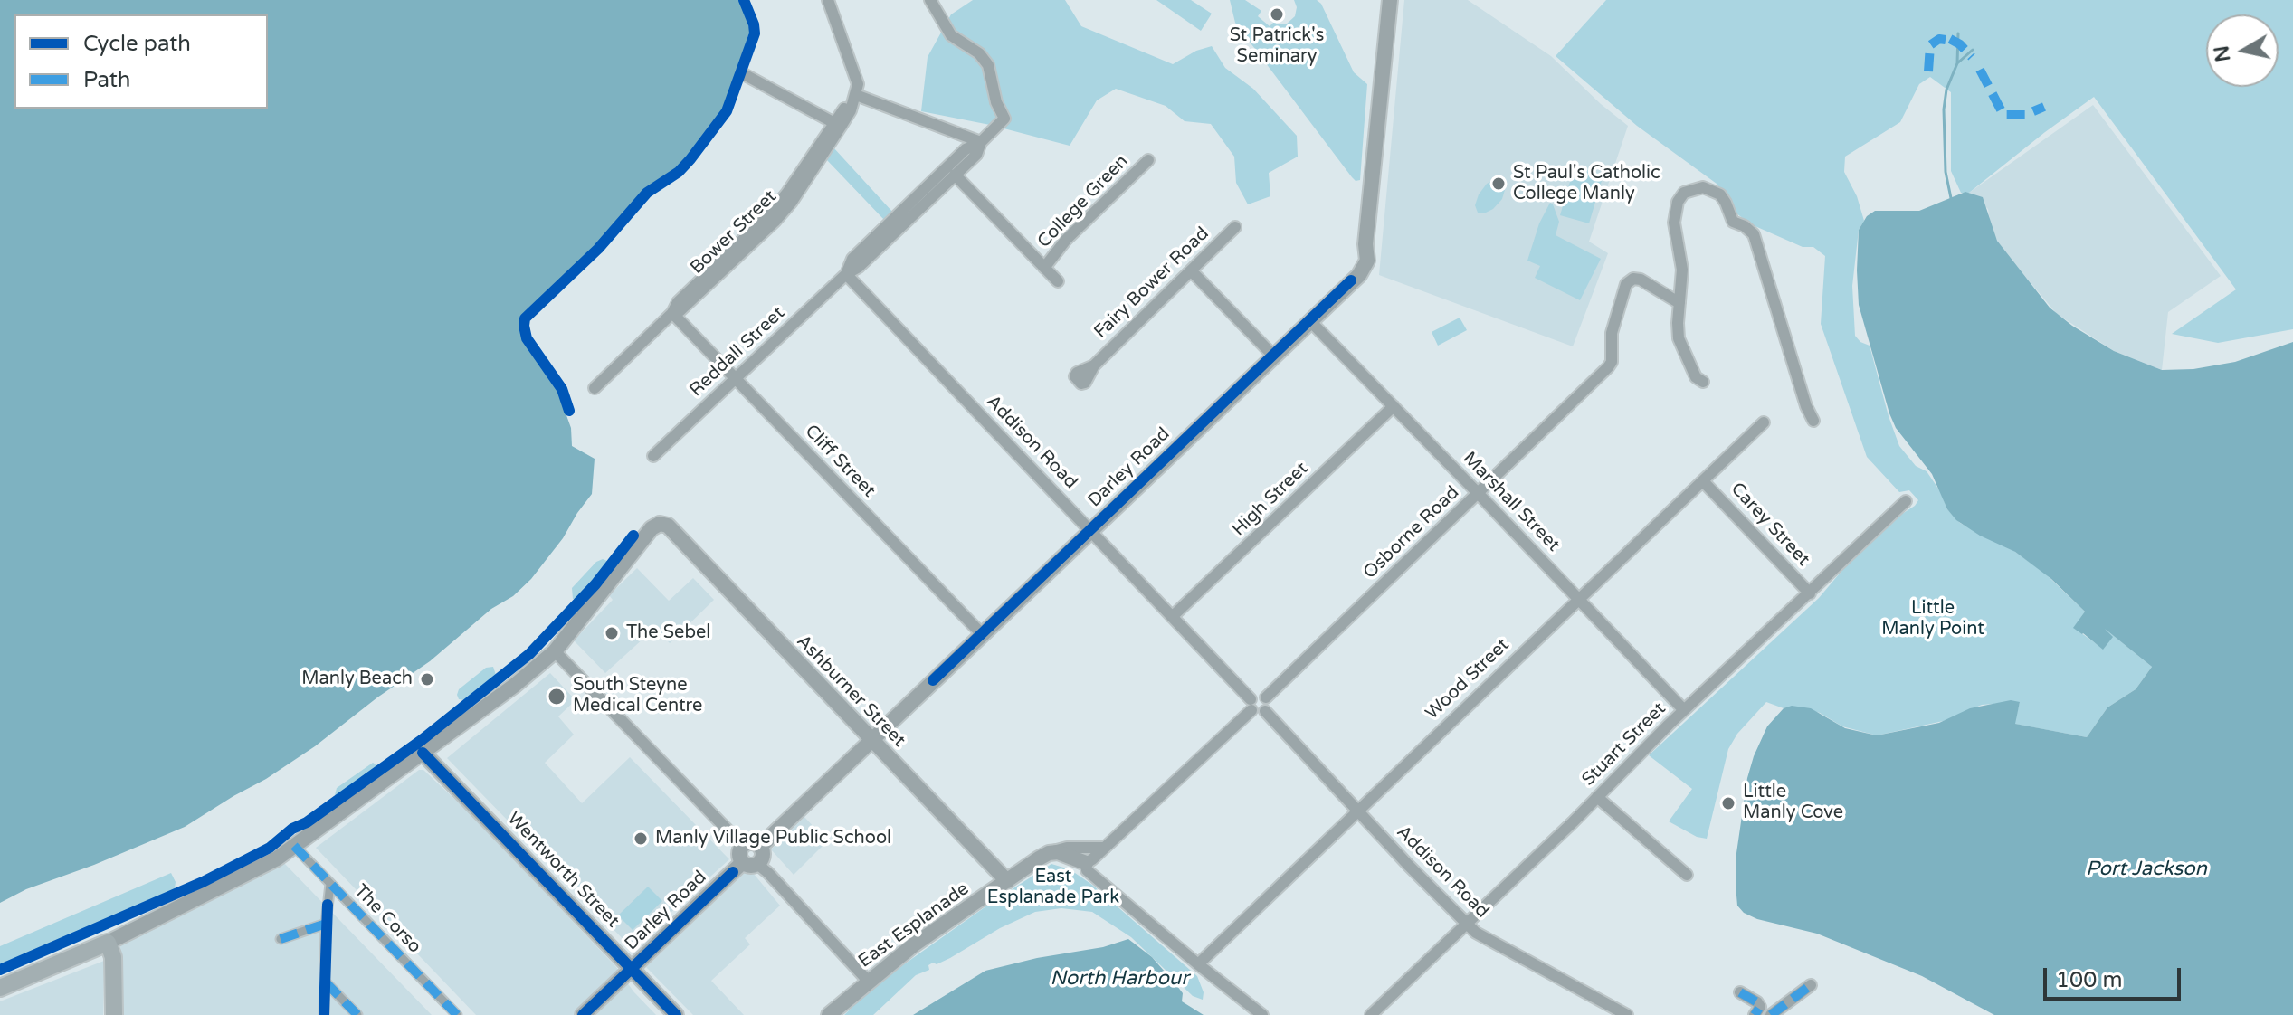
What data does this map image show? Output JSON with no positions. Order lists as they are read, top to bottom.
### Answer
{
  "streets": {
    "street": [
      "College Green",
      "Bower Street",
      "Fairy Bower Road",
      "Reddall Street",
      "Addison Road",
      "Cliff Street",
      "Darley Road",
      "High Street",
      "Marshall Street",
      "Carey Street",
      "Osborne Road",
      "Wood Street",
      "Ashburner Street",
      "Stuart Street",
      "Wentworth Street",
      "The Corso",
      "East Esplanade"
    ]
  },
  "crossings": [
    ["Bower Street", "Cliff Street"],
    ["Reddall Street", "Addison Road"],
    ["Reddall Street", "Cliff Street"],
    ["Addison Road", "Darley Road"],
    ["Addison Road", "High Street"],
    ["Addison Road", "Osborne Road"],
    ["Addison Road", "Wood Street"],
    ["Addison Road", "Stuart Street"],
    ["Cliff Street", "Darley Road"],
    ["Darley Road", "Marshall Street"],
    ["Darley Road", "Ashburner Street"],
    ["Darley Road", "Wentworth Street"],
    ["High Street", "Marshall Street"],
    ["Marshall Street", "Osborne Road"],
    ["Marshall Street", "Wood Street"],
    ["Marshall Street", "Stuart Street"],
    ["Carey Street", "Wood Street"],
    ["Carey Street", "Stuart Street"],
    ["Ashburner Street", "East Esplanade"]
  ],
  "water": ["Port Jackson", "North Harbour"],
  "parks": ["Little Manly Point", "East Esplanade Park"],
  "places": [
    "St Patrick's Seminary",
    "St Paul's Catholic College Manly",
    "The Sebel",
    "Manly Beach",
    "South Steyne Medical Centre",
    "Little Manly Cove",
    "Manly Village Public School"
  ],
  "legend": ["Cycle path", "Path"],
  "scale_bar": "100 m",
  "north": "left"
}
